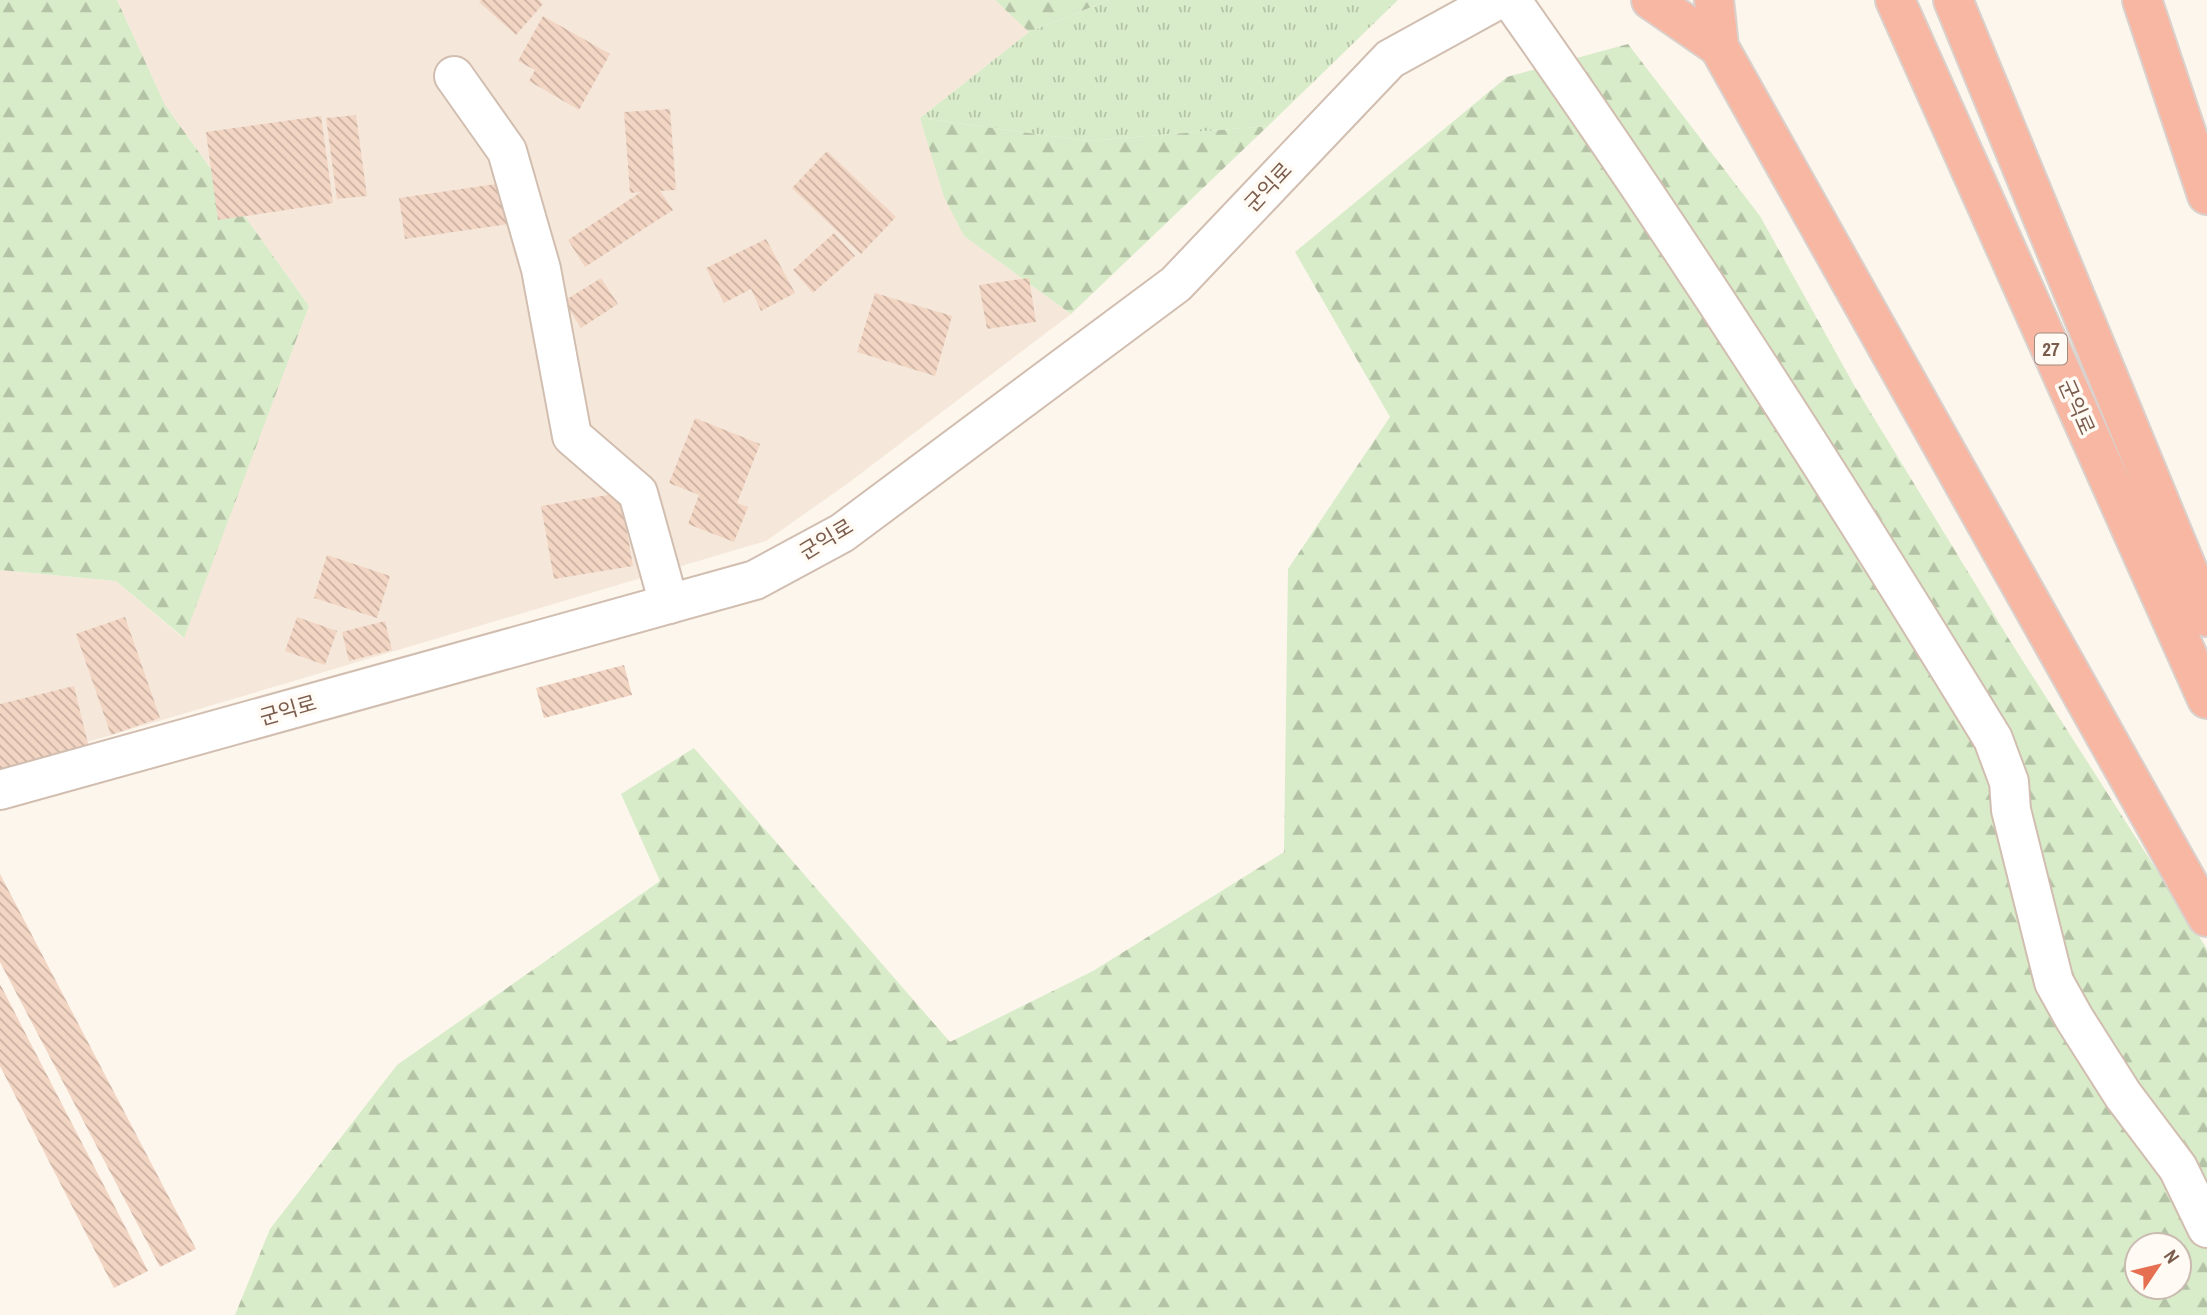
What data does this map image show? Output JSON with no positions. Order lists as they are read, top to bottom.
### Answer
{
  "streets": {
    "highway": ["군익로", "27"]
  },
  "north": "top right"
}
